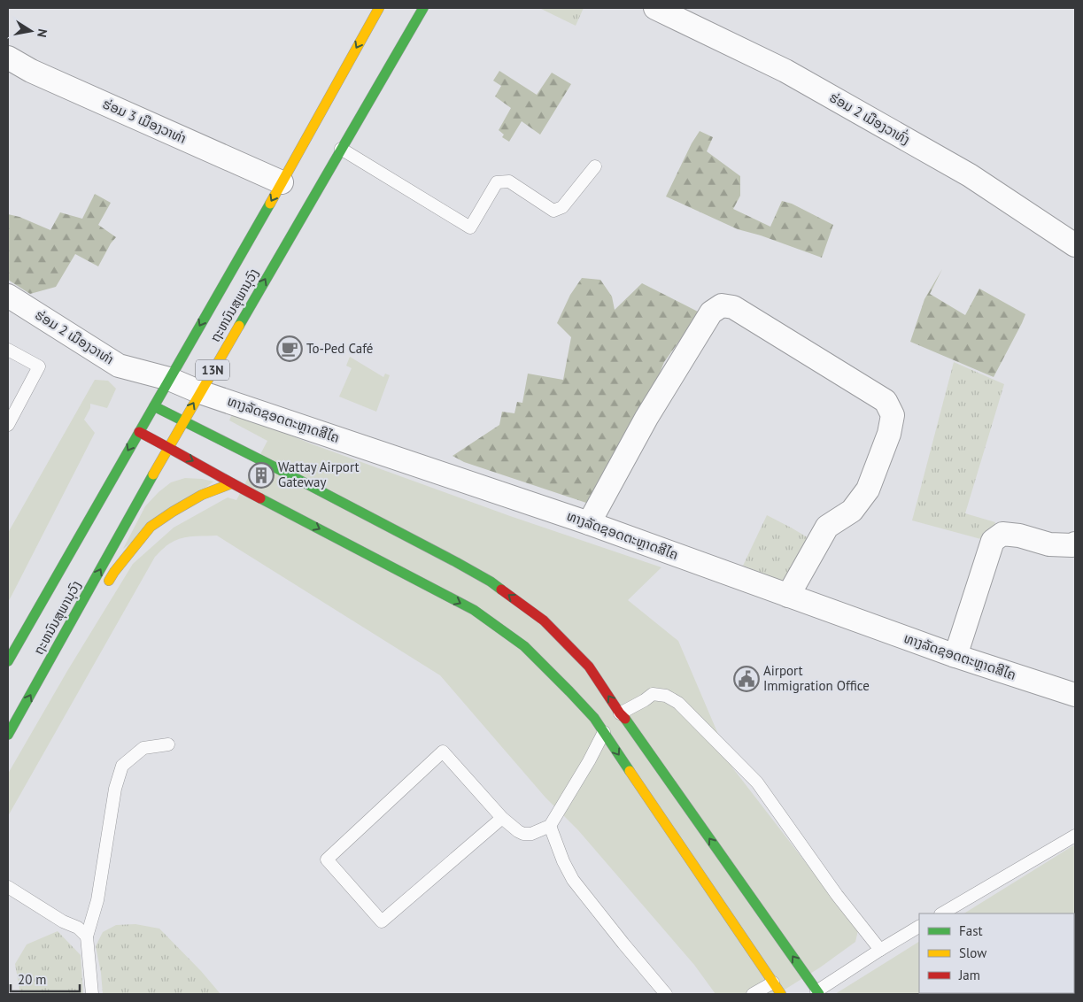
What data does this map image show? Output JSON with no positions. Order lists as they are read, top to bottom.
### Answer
{
  "streets": {
    "main road": ["ຖະຫນົນສຸພານຸວົງ", "13N"],
    "street": [
      "ຮ່ອມ 2 ເມືອງວາທົ່ງ",
      "ຮ່ອມ 3 ເມືອງວາທ່າ",
      "ຮ່ອມ 2 ເມືອງວາທ່າ",
      "ທາງລັດຊອດຕະຫຼາດສີໄຄ"
    ]
  },
  "crossings": [
    ["ຮ່ອມ 3 ເມືອງວາທ່າ", "ຖະຫນົນສຸພານຸວົງ"],
    ["ຖະຫນົນສຸພານຸວົງ", "ຮ່ອມ 2 ເມືອງວາທ່າ"],
    ["ຖະຫນົນສຸພານຸວົງ", "ທາງລັດຊອດຕະຫຼາດສີໄຄ"],
    ["ຮ່ອມ 2 ເມືອງວາທ່າ", "ທາງລັດຊອດຕະຫຼາດສີໄຄ"]
  ],
  "places": {
    "cafe": ["To-Ped Café"],
    "building": ["Wattay Airport Gateway"],
    "public building": ["Airport Immigration Office"]
  },
  "legend": ["Fast", "Slow", "Jam"],
  "scale_bar": "20 m",
  "north": "right"
}
